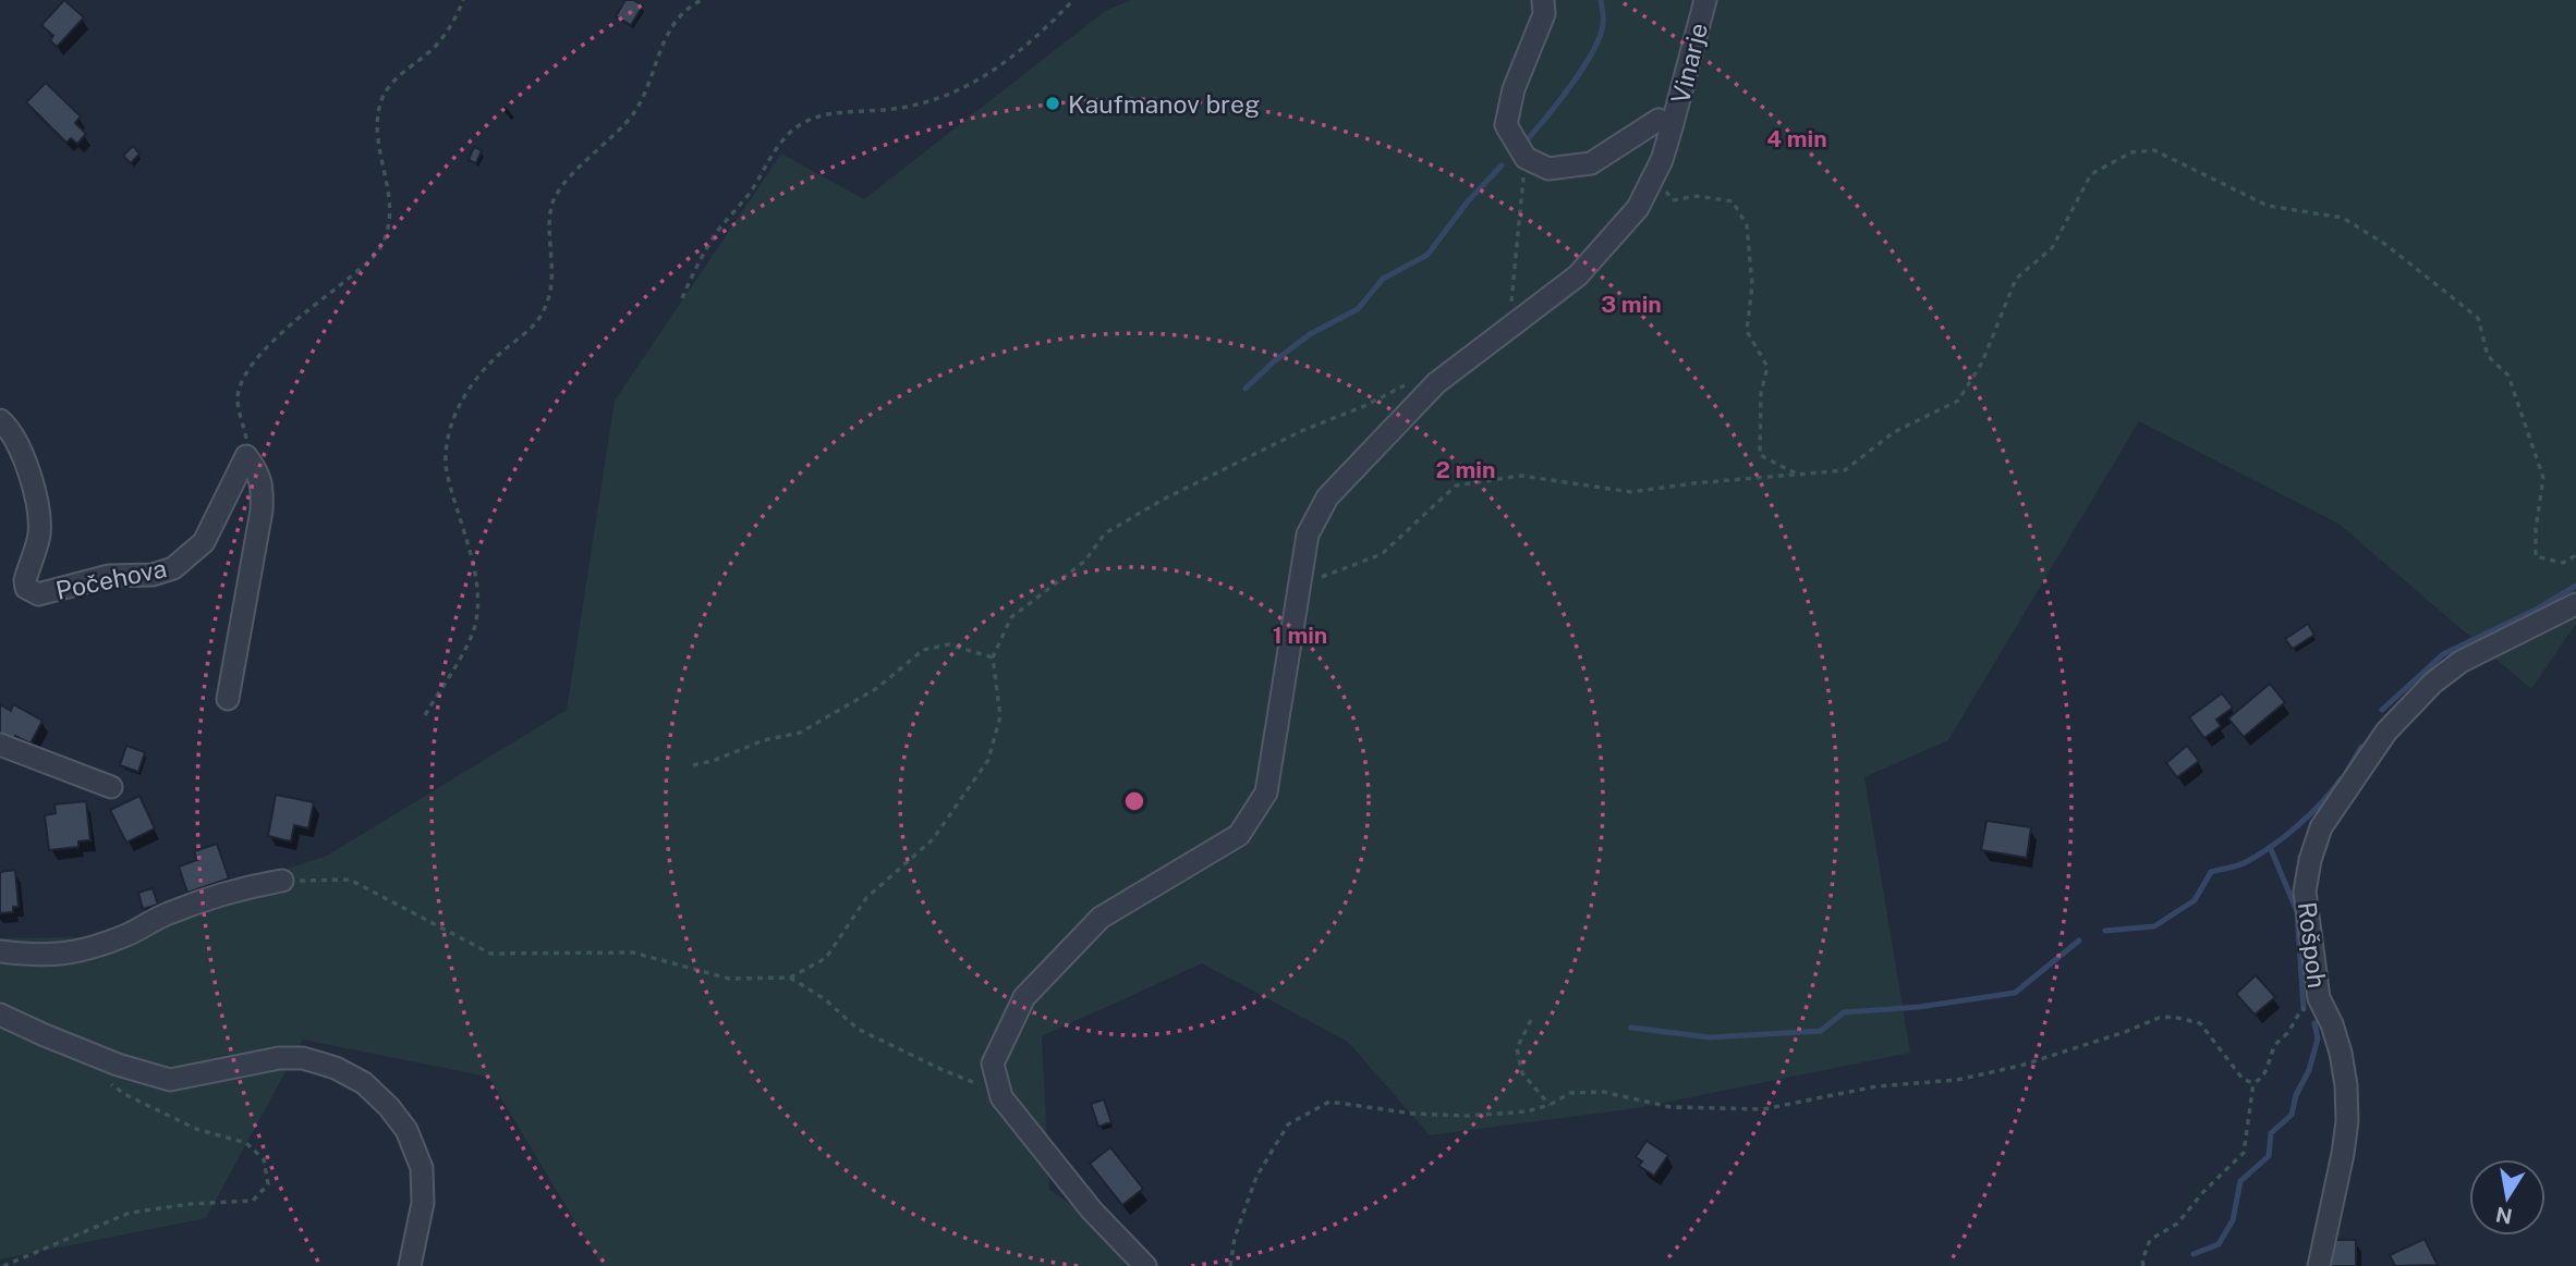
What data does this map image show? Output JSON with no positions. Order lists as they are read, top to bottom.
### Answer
{
  "streets": {
    "street": ["Vinarje", "Počehova", "Rošpoh"]
  },
  "places": ["Kaufmanov breg"],
  "north": "bottom",
  "rings": [
    "4 min",
    "3 min",
    "2 min",
    "1 min"
  ]
}
